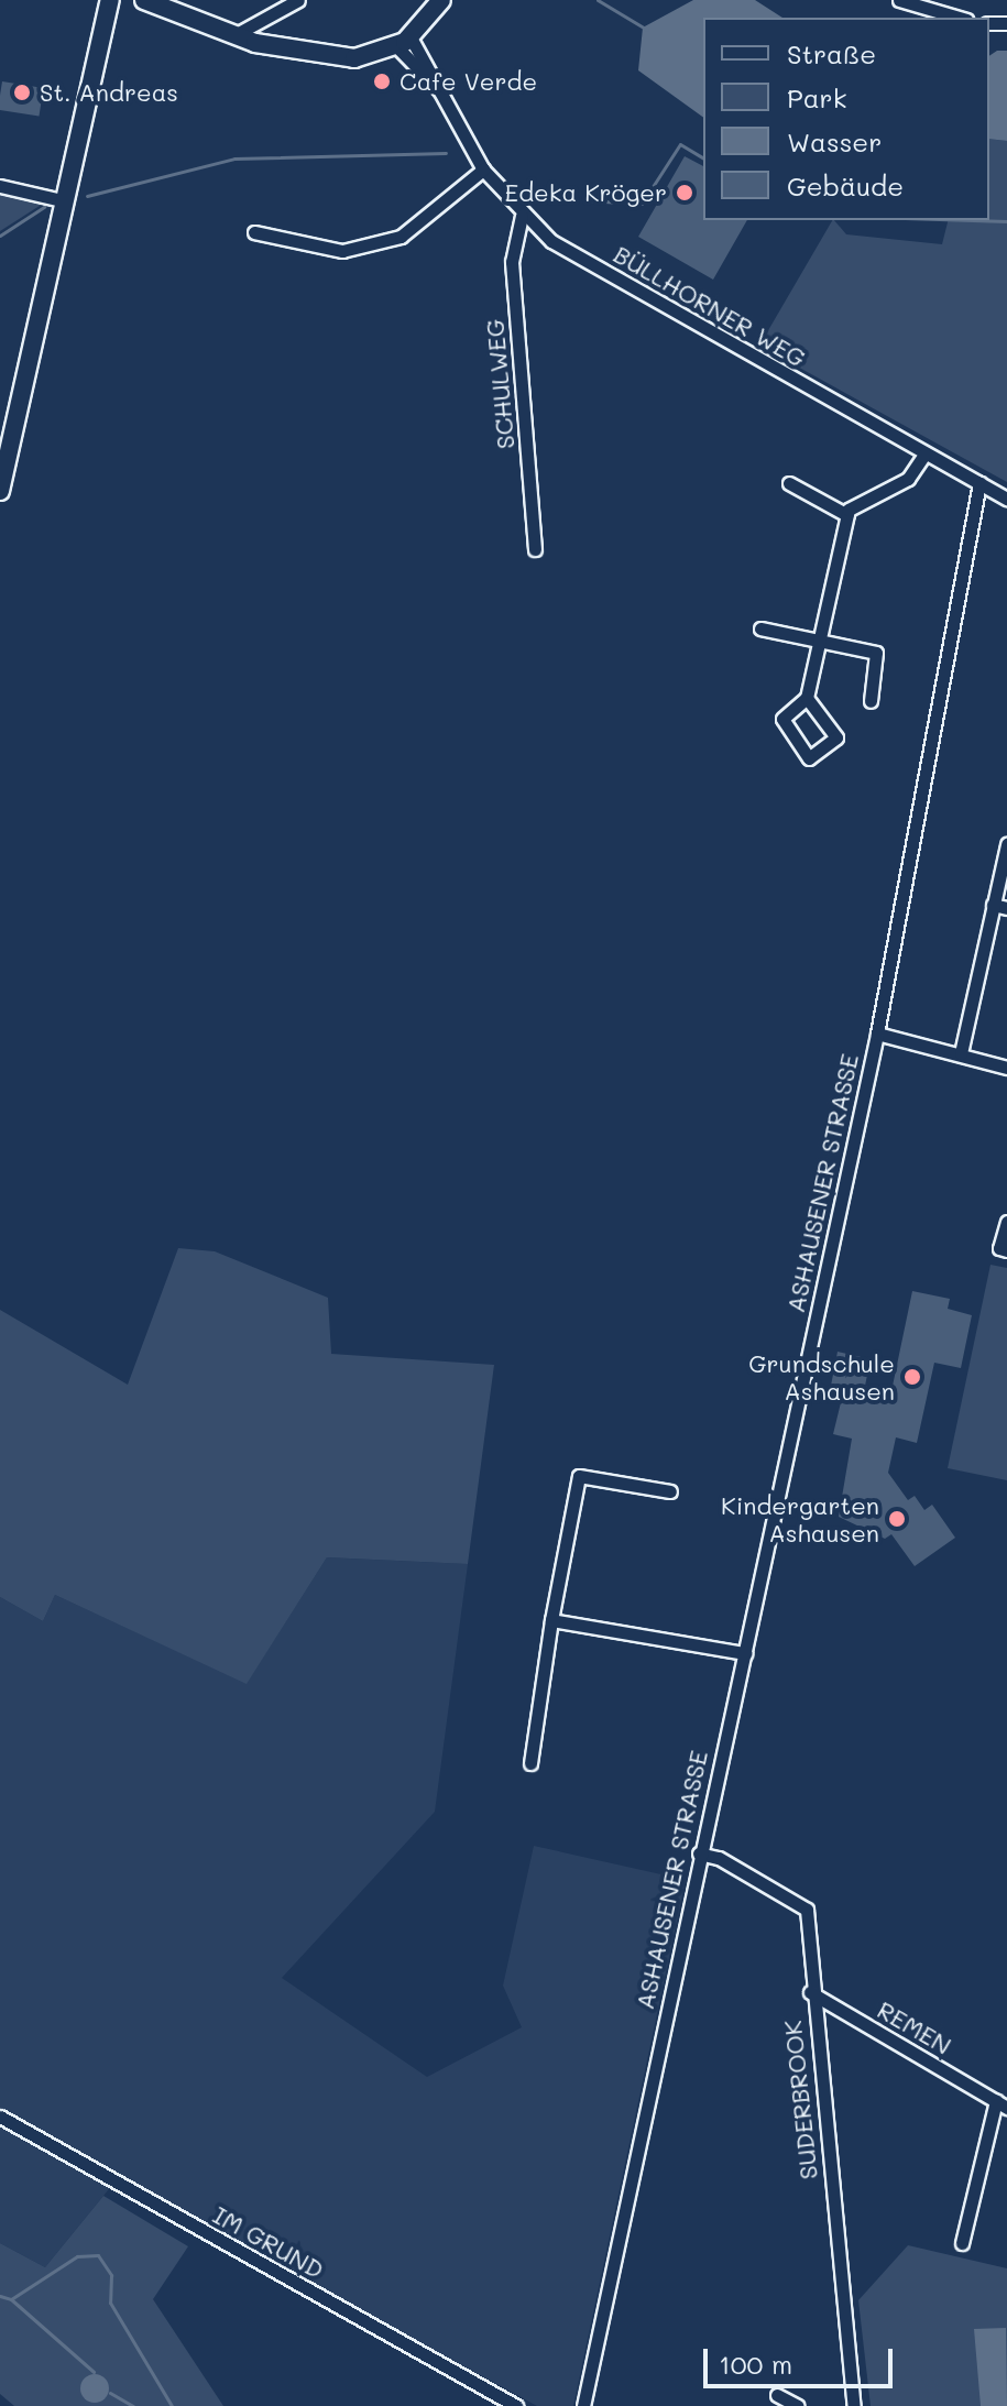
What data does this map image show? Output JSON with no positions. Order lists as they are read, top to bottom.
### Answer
{
  "streets": {
    "street": [
      "BÜLLHORNER WEG",
      "SCHULWEG",
      "ASHAUSENER STRASSE",
      "REMEN",
      "SUDERBROOK",
      "IM GRUND"
    ]
  },
  "crossings": [
    ["BÜLLHORNER WEG", "SCHULWEG"],
    ["BÜLLHORNER WEG", "ASHAUSENER STRASSE"],
    ["ASHAUSENER STRASSE", "SUDERBROOK"],
    ["REMEN", "SUDERBROOK"]
  ],
  "places": [
    "Cafe Verde",
    "St. Andreas",
    "Edeka Kröger",
    "Grundschule Ashausen",
    "Kindergarten Ashausen"
  ],
  "legend": [
    "Straße",
    "Park",
    "Wasser",
    "Gebäude"
  ],
  "scale_bar": "100 m"
}
